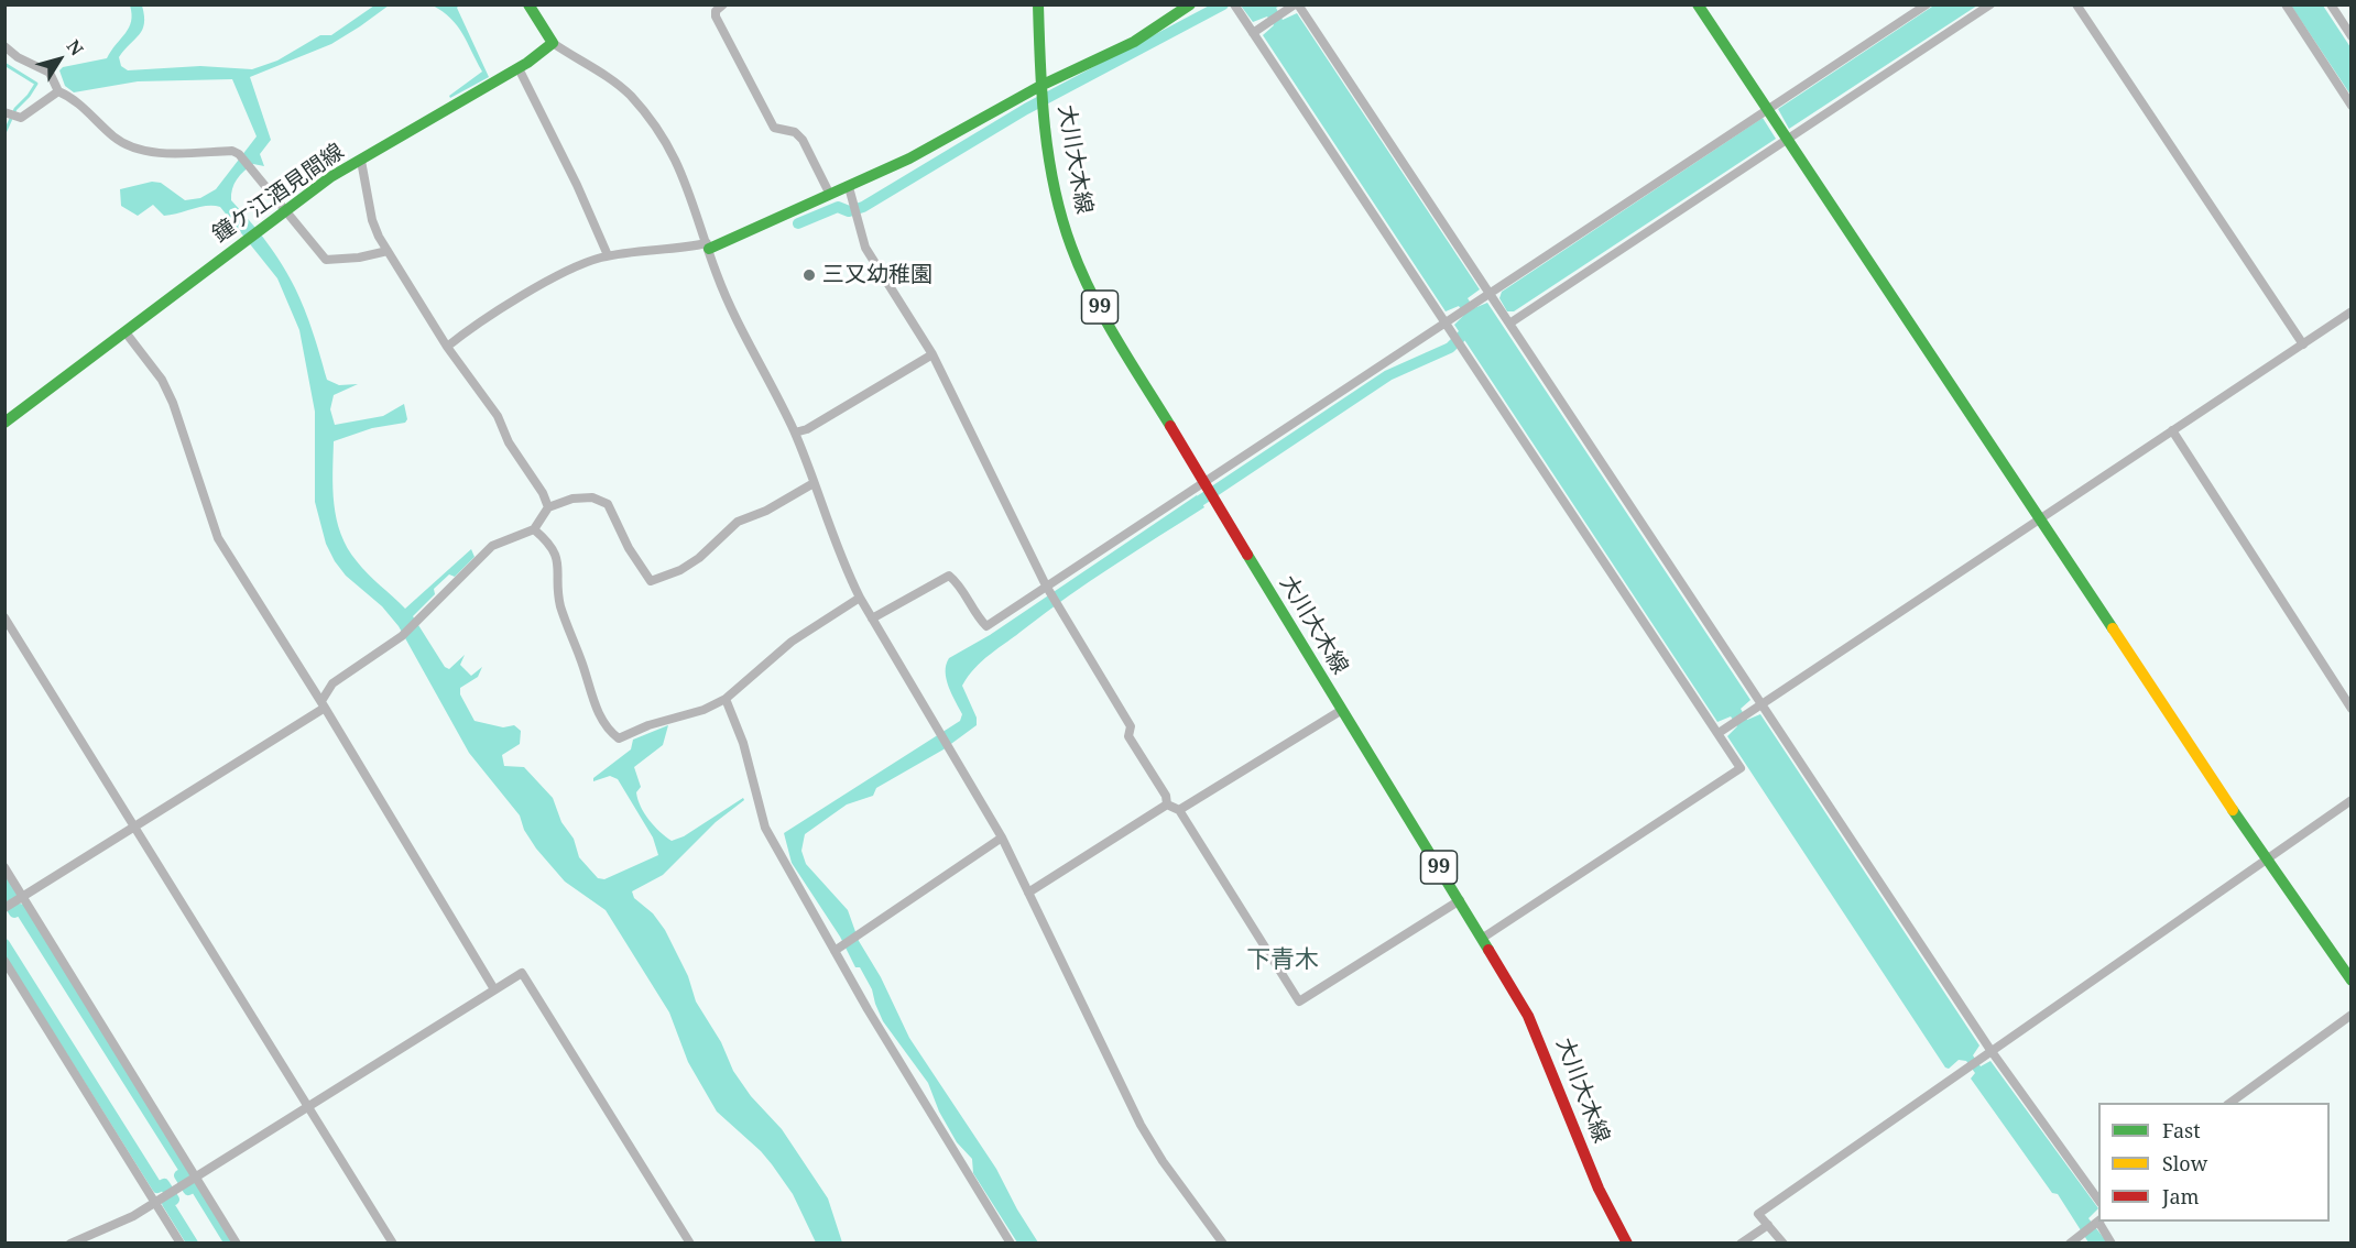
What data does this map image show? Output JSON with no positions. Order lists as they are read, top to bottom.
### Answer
{
  "streets": {
    "main road": ["大川大木線", "鐘ケ江酒見間線", "99"]
  },
  "districts": ["下青木"],
  "places": ["三又幼稚園"],
  "legend": ["Fast", "Slow", "Jam"],
  "north": "top right"
}
